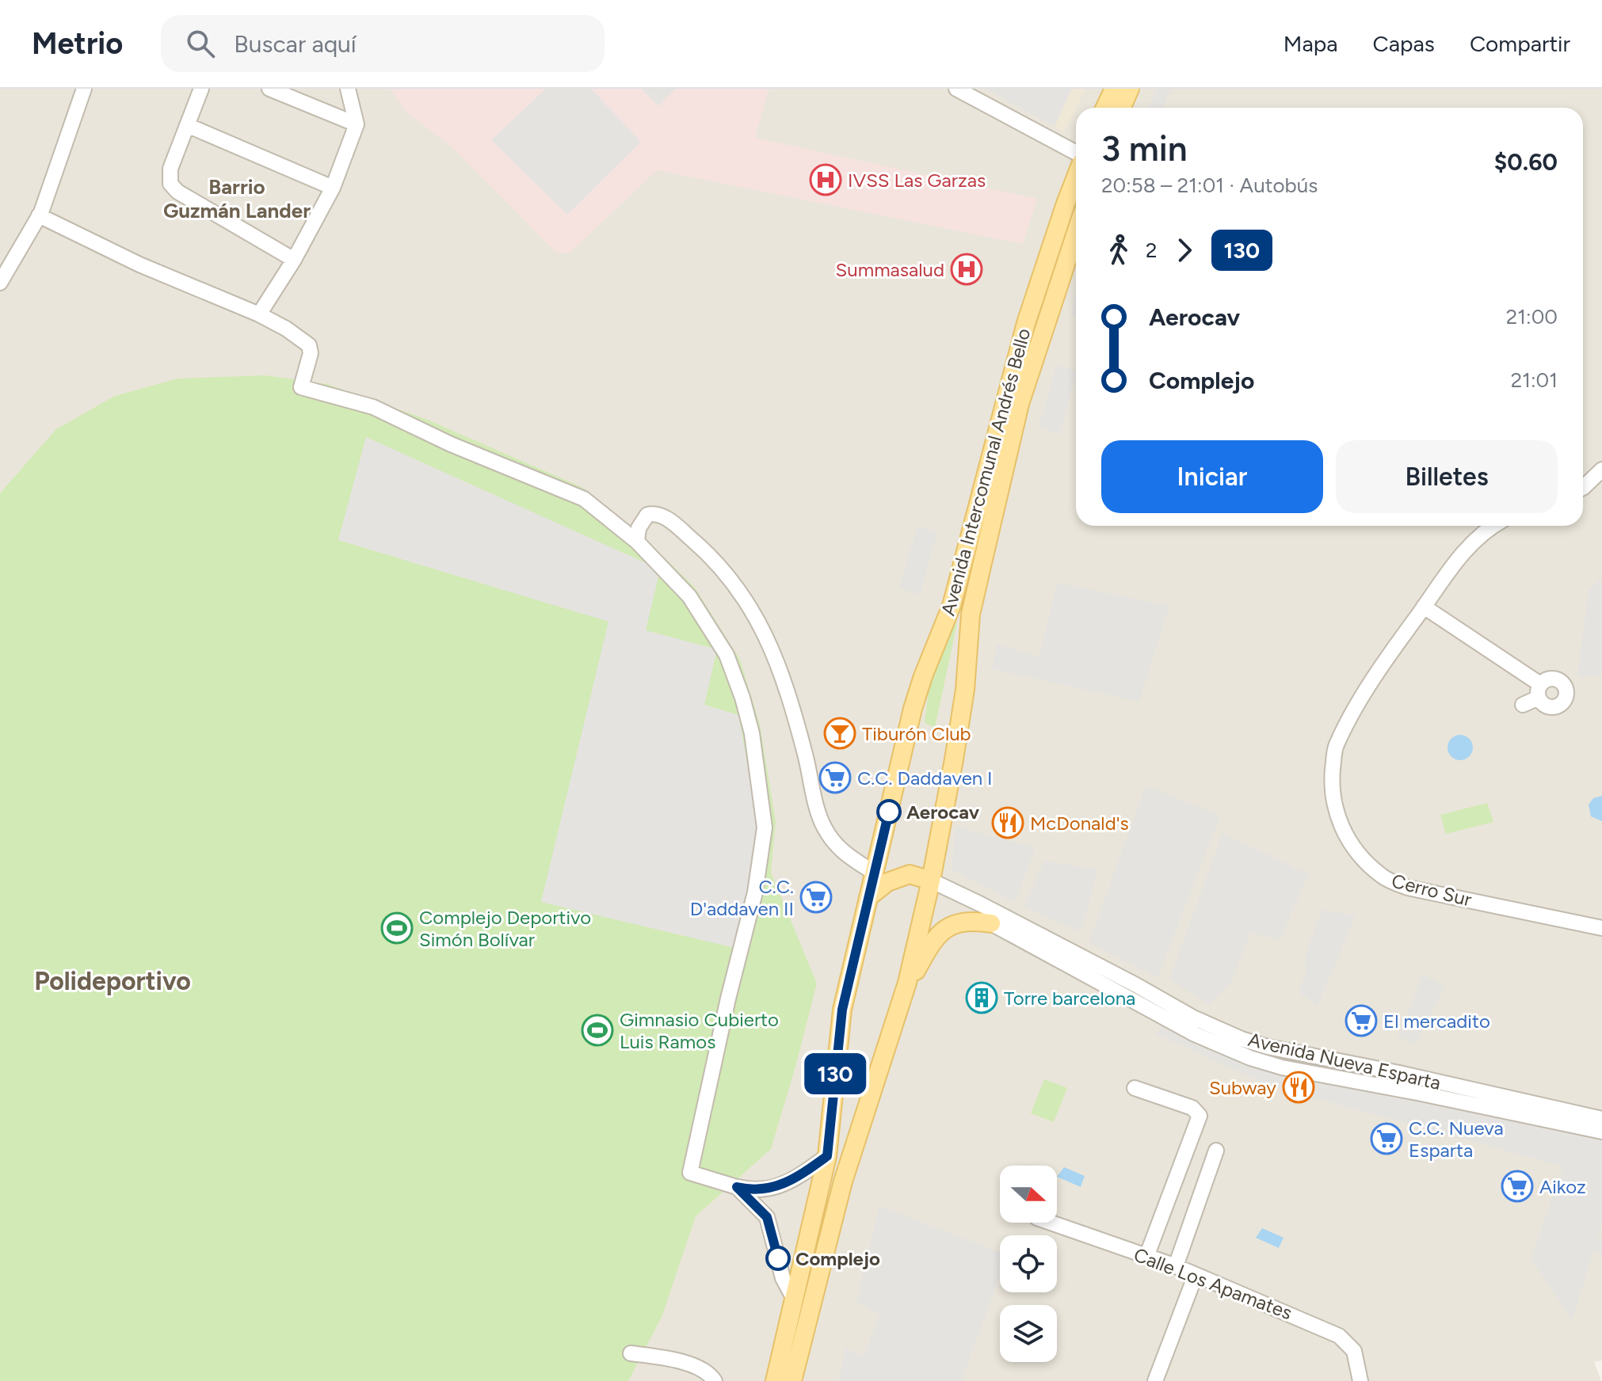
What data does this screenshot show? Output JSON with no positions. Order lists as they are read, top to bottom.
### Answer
{
  "streets": {
    "main road": ["Avenida Intercomunal Andrés Bello"],
    "street": ["Cerro Sur", "Avenida Nueva Esparta", "Calle Los Apamates"]
  },
  "crossings": [
    ["Avenida Intercomunal Andrés Bello", "Avenida Nueva Esparta"]
  ],
  "districts": ["Barrio Guzmán Lander", "Polideportivo"],
  "places": {
    "hospital": ["IVSS Las Garzas", "Summasalud"],
    "bar": ["Tiburón Club"],
    "supermarket": [
      "C.C. Daddaven I",
      "C.C. D'addaven II",
      "El mercadito",
      "C.C. Nueva Esparta",
      "Aikoz"
    ],
    "other": ["Aerocav", "Complejo"],
    "restaurant": ["McDonald's", "Subway"],
    "sports": ["Complejo Deportivo Simón Bolívar", "Gimnasio Cubierto Luis Ramos"],
    "building": ["Torre barcelona"]
  },
  "lines": ["bus line 130"],
  "north": "right",
  "page": {
    "header": "Metrio",
    "search": "Buscar aquí",
    "nav": ["Mapa", "Capas", "Compartir"],
    "on_map": "130",
    "heading": ["3 min", "20:58 – 21:01 · Autobús", "$0.60"],
    "legs": ["2", "130"],
    "list": [
      {
        "name": "Aerocav",
        "value": "21:00"
      },
      {
        "name": "Complejo",
        "value": "21:01"
      }
    ],
    "buttons": ["Iniciar", "Billetes"]
  }
}
